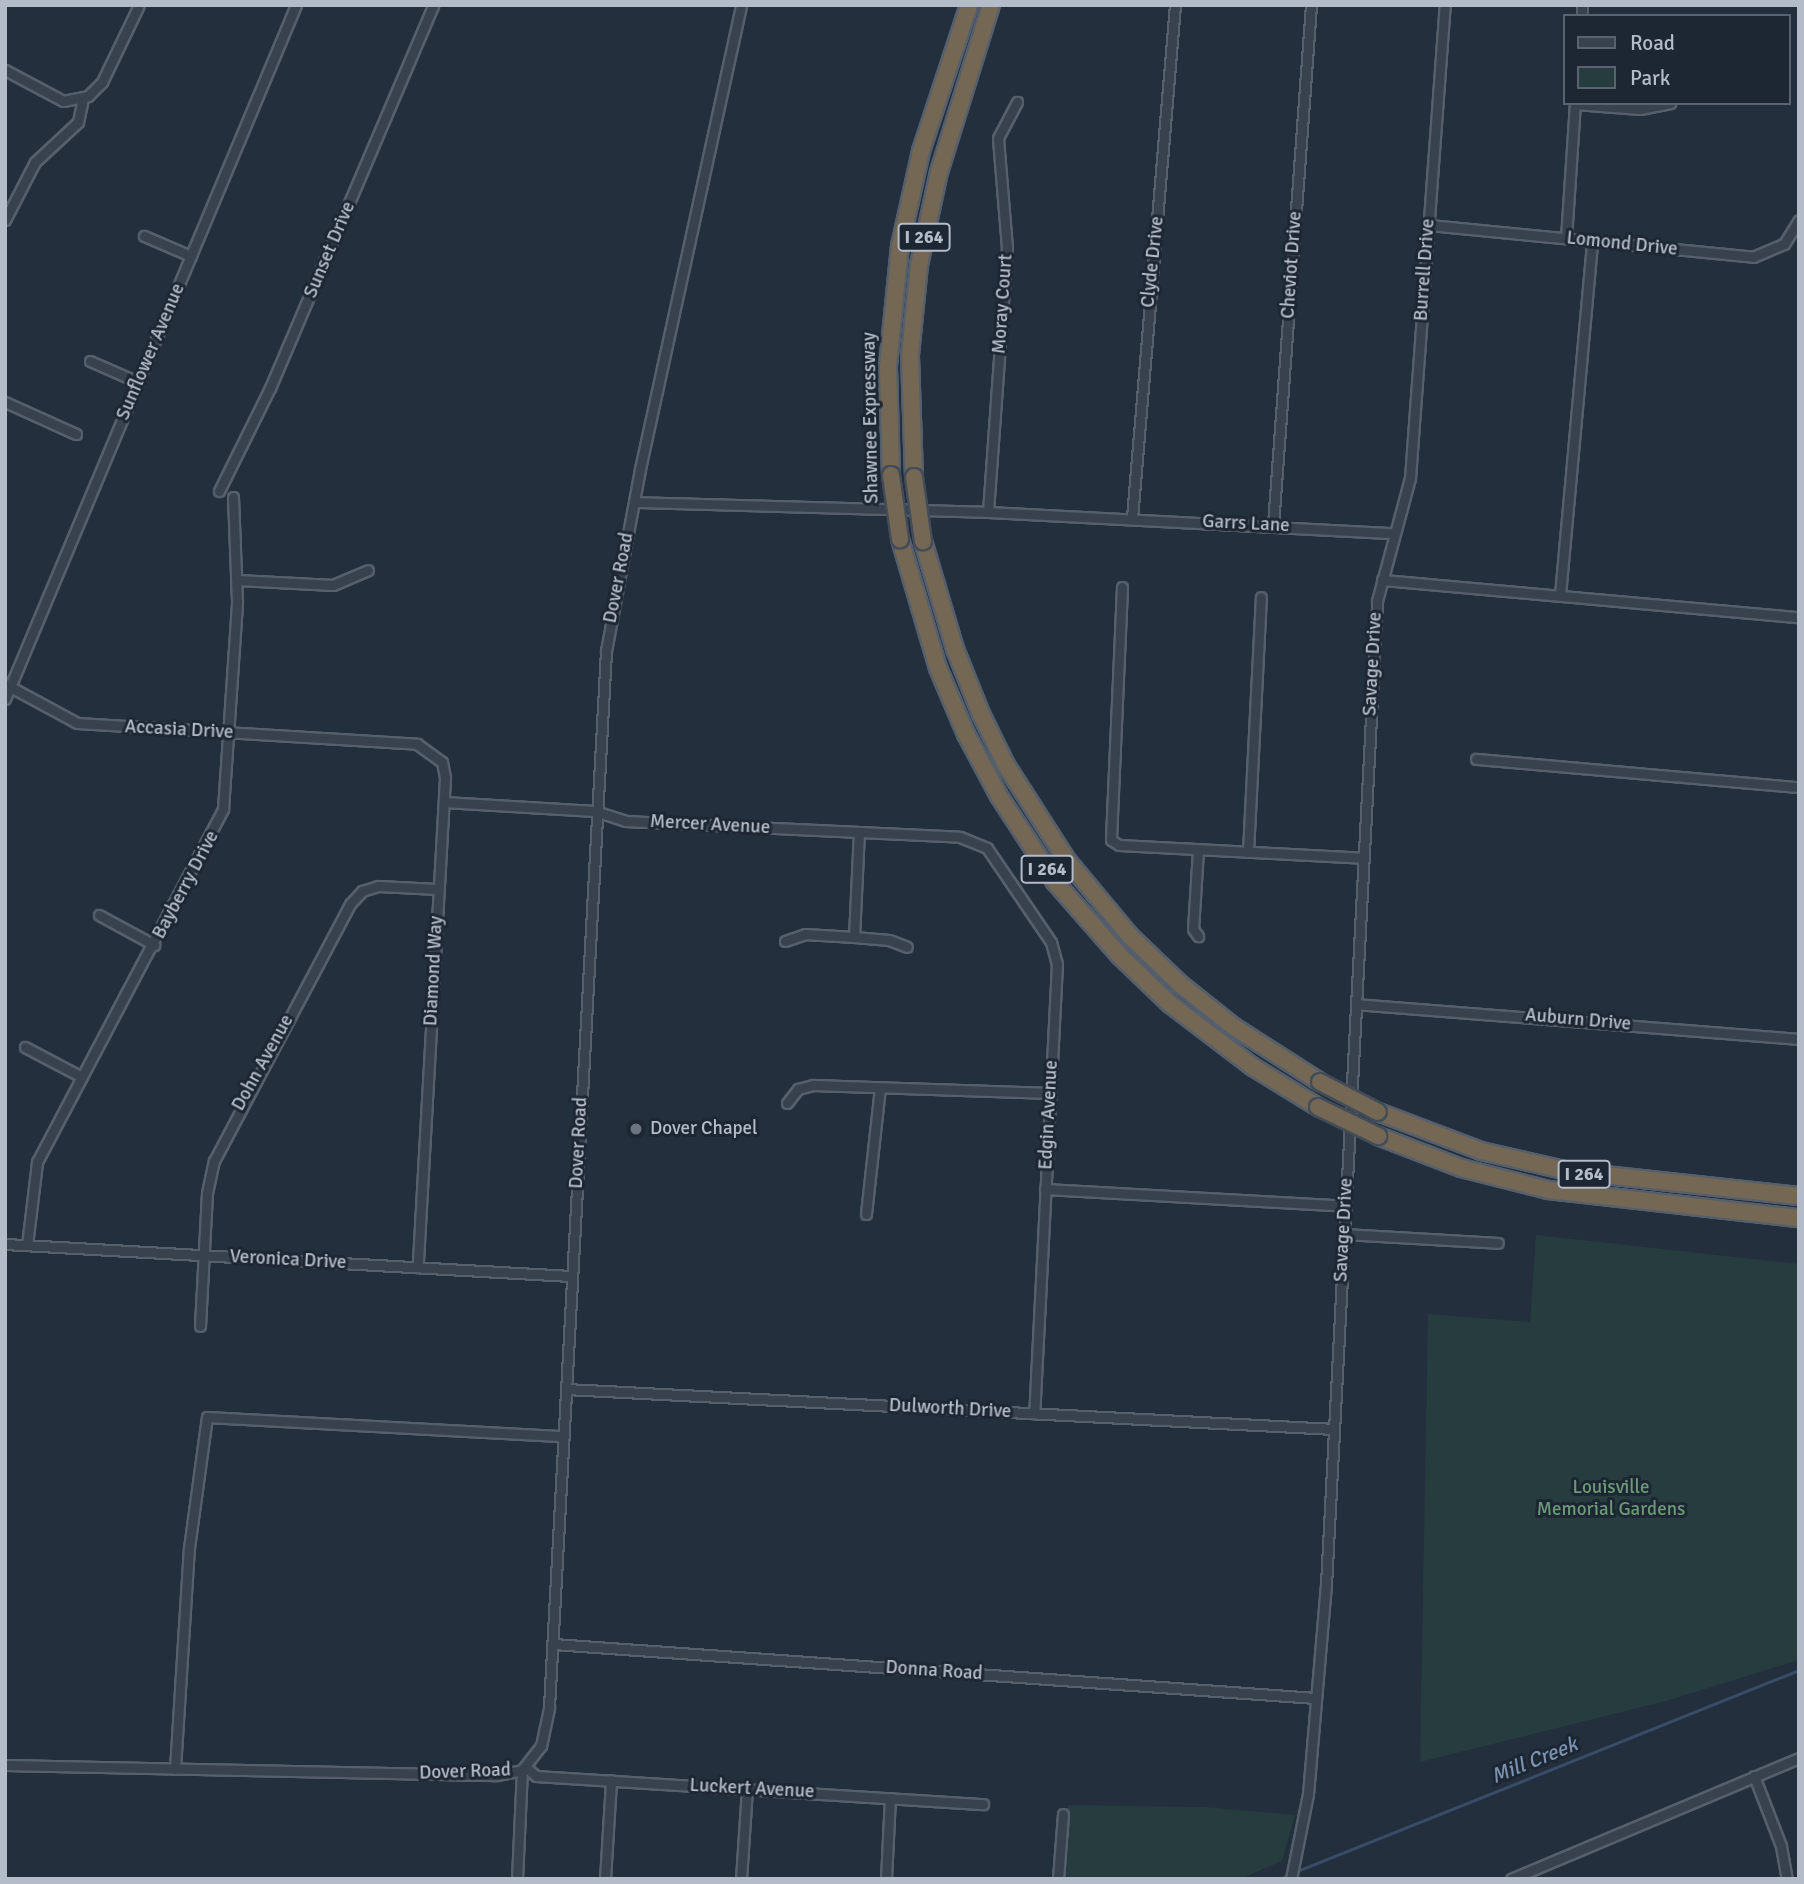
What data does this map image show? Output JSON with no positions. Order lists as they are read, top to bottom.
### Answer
{
  "streets": {
    "highway": ["I 264", "Shawnee Expressway"],
    "street": [
      "Lomond Drive",
      "Sunset Drive",
      "Clyde Drive",
      "Cheviot Drive",
      "Burrell Drive",
      "Moray Court",
      "Sunflower Avenue",
      "Garrs Lane",
      "Dover Road",
      "Savage Drive",
      "Accasia Drive",
      "Mercer Avenue",
      "Bayberry Drive",
      "Diamond Way",
      "Auburn Drive",
      "Dohn Avenue",
      "Edgin Avenue",
      "Veronica Drive",
      "Dulworth Drive",
      "Donna Road",
      "Luckert Avenue"
    ]
  },
  "crossings": [
    ["Lomond Drive", "Burrell Drive"],
    ["Clyde Drive", "Garrs Lane"],
    ["Cheviot Drive", "Garrs Lane"],
    ["Burrell Drive", "Garrs Lane"],
    ["Moray Court", "Garrs Lane"],
    ["Sunflower Avenue", "Accasia Drive"],
    ["Garrs Lane", "Dover Road"],
    ["Dover Road", "Mercer Avenue"],
    ["Dover Road", "Veronica Drive"],
    ["Dover Road", "Dulworth Drive"],
    ["Dover Road", "Donna Road"],
    ["Dover Road", "Luckert Avenue"],
    ["Savage Drive", "Auburn Drive"],
    ["Savage Drive", "Dulworth Drive"],
    ["Savage Drive", "Donna Road"],
    ["Accasia Drive", "Bayberry Drive"],
    ["Accasia Drive", "Diamond Way"],
    ["Mercer Avenue", "Diamond Way"],
    ["Mercer Avenue", "Edgin Avenue"],
    ["Bayberry Drive", "Veronica Drive"],
    ["Diamond Way", "Dohn Avenue"],
    ["Diamond Way", "Veronica Drive"],
    ["Dohn Avenue", "Veronica Drive"],
    ["Edgin Avenue", "Dulworth Drive"]
  ],
  "water": ["Mill Creek"],
  "parks": ["Louisville Memorial Gardens"],
  "places": ["Dover Chapel"],
  "legend": ["Road", "Park"]
}
